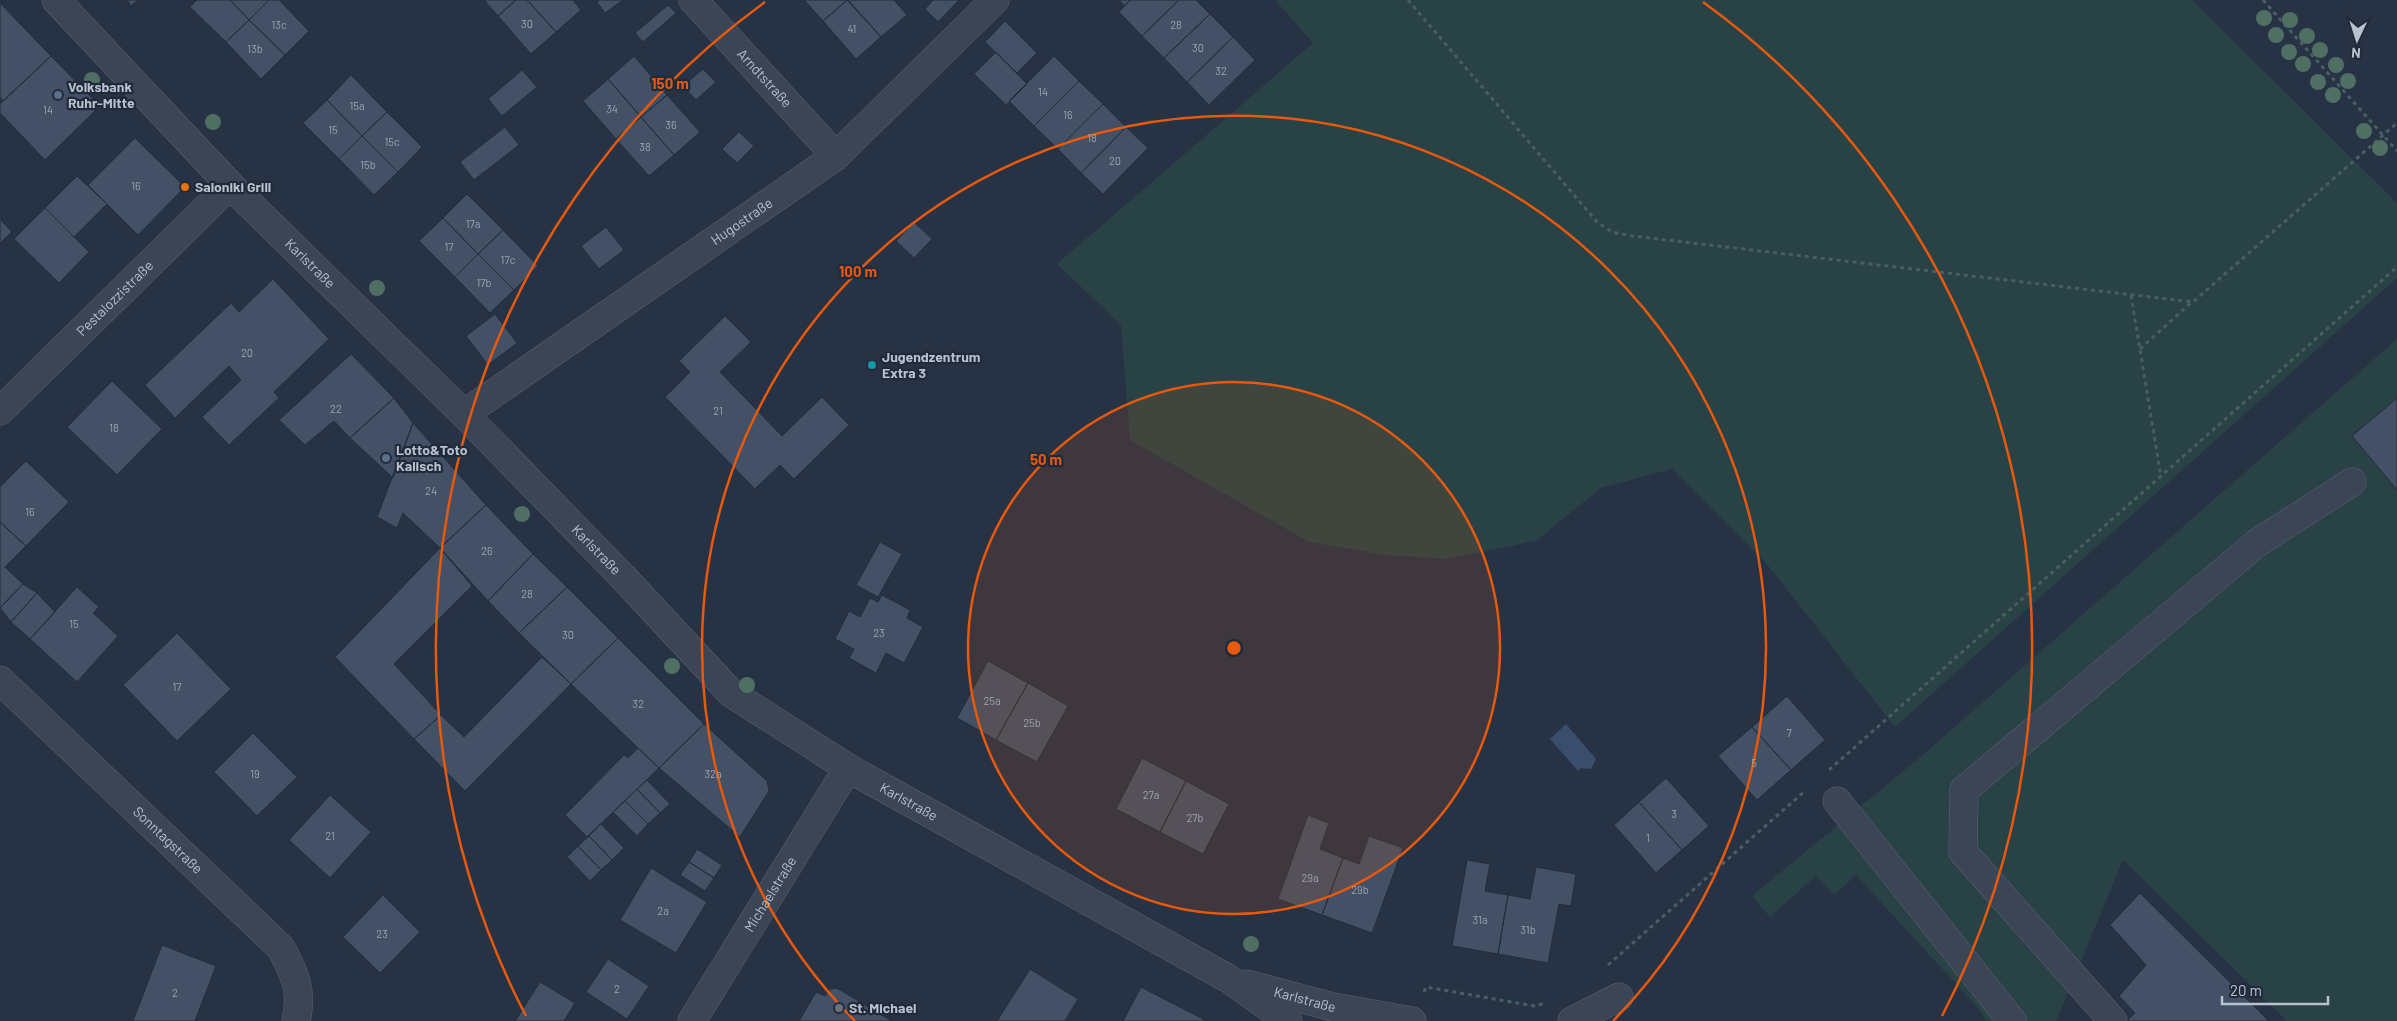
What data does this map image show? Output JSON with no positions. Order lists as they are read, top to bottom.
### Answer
{
  "streets": {
    "street": [
      "Arndtstraße",
      "Hugostraße",
      "Karlstraße",
      "Pestalozzistraße",
      "Sonntagstraße",
      "Michaelstraße"
    ]
  },
  "crossings": [
    ["Arndtstraße", "Hugostraße"],
    ["Hugostraße", "Karlstraße"],
    ["Karlstraße", "Pestalozzistraße"],
    ["Karlstraße", "Michaelstraße"]
  ],
  "places": [
    "Volksbank Ruhr-Mitte",
    "Saloniki Grill",
    "Jugendzentrum Extra 3",
    "Lotto&Toto Kalisch",
    "St. Michael"
  ],
  "house_numbers": [
    "30",
    "13c",
    "28",
    "41",
    "30",
    "13b",
    "32",
    "14",
    "15a",
    "34",
    "14",
    "16",
    "36",
    "15",
    "18",
    "15c",
    "38",
    "20",
    "15b",
    "16",
    "17a",
    "17",
    "17c",
    "17b",
    "20",
    "22",
    "21",
    "18",
    "24",
    "16",
    "26",
    "28",
    "15",
    "23",
    "30",
    "17",
    "25a",
    "32",
    "25b",
    "7",
    "5",
    "19",
    "32a",
    "27a",
    "3",
    "27b",
    "21",
    "1",
    "29a",
    "29b",
    "2a",
    "31a",
    "31b",
    "23",
    "2",
    "2"
  ],
  "scale_bar": "20 m",
  "north": "bottom",
  "rings": ["150 m", "100 m", "50 m"]
}
